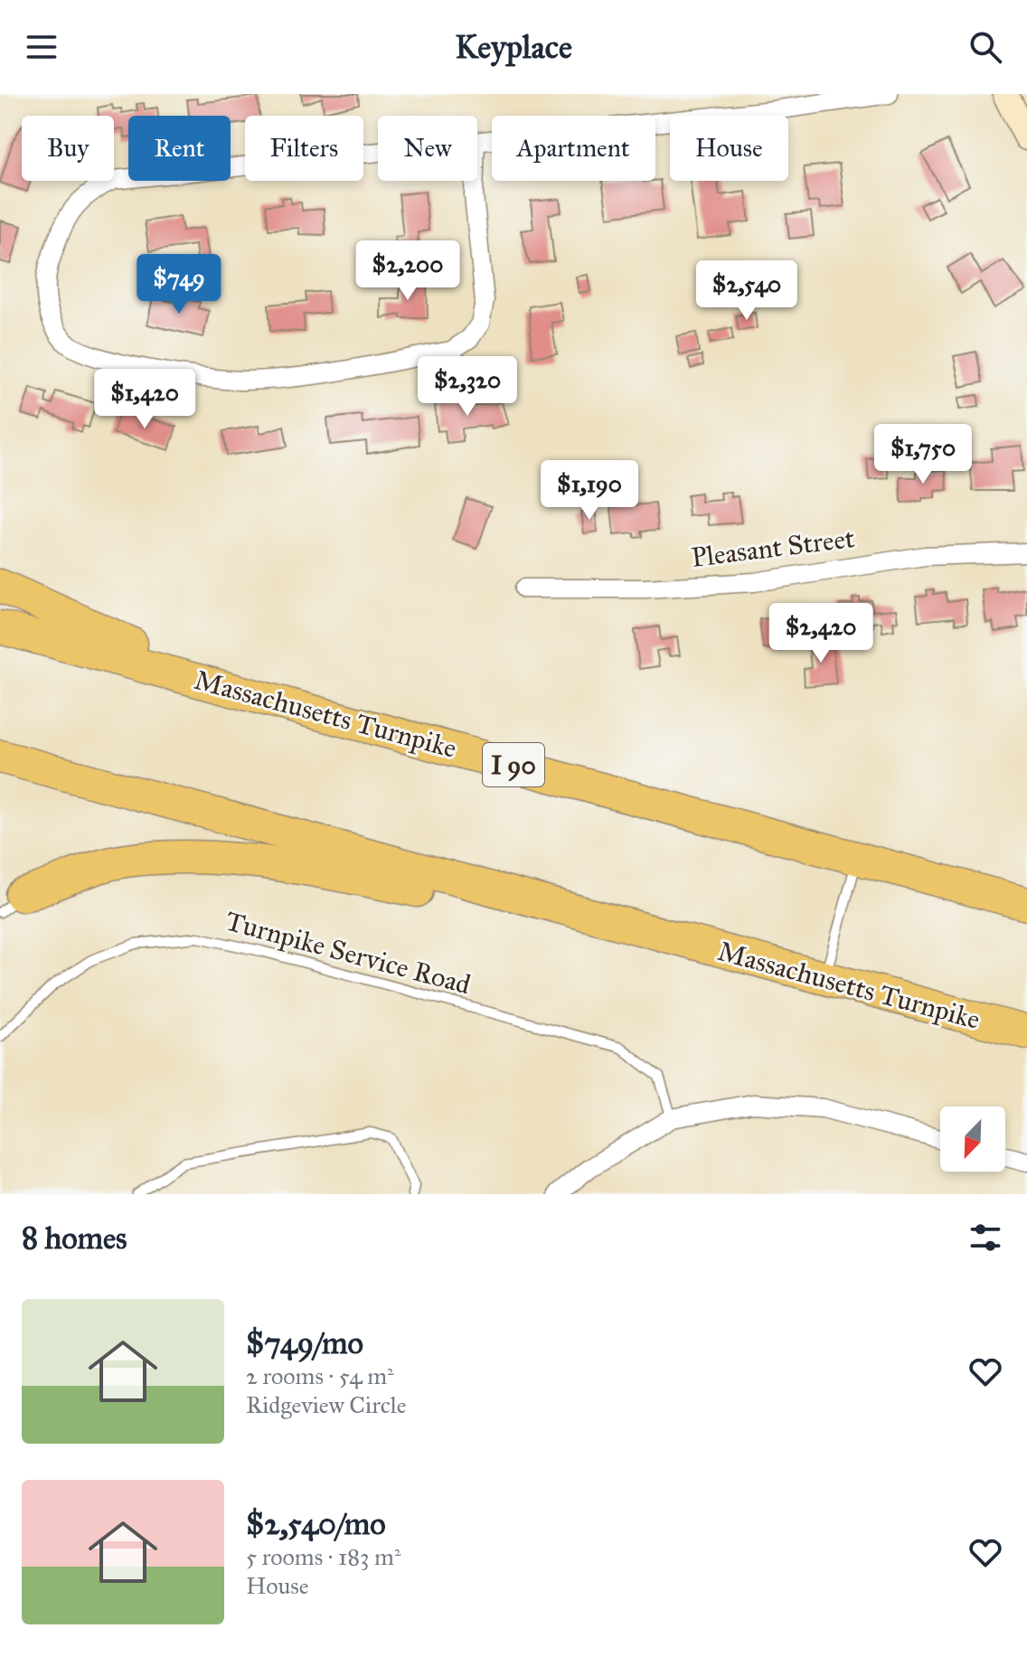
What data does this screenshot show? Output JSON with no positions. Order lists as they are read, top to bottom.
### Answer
{
  "streets": {
    "highway": ["Massachusetts Turnpike", "I 90"],
    "street": ["Pleasant Street"],
    "lane": ["Turnpike Service Road"]
  },
  "north": "bottom left",
  "page": {
    "header": "Keyplace",
    "chip": [
      "Buy",
      "Rent",
      "Filters",
      "New",
      "Apartment",
      "House"
    ],
    "price": [
      "$2,200",
      "$749",
      "$2,540",
      "$2,320",
      "$1,420",
      "$1,750",
      "$1,190",
      "$2,420"
    ],
    "heading": "8 homes",
    "list": [
      {
        "name": "$749/mo",
        "note": "2 rooms · 54 m² · Ridgeview Circle"
      },
      {
        "name": "$2,540/mo",
        "note": "5 rooms · 183 m² · House"
      }
    ]
  }
}
